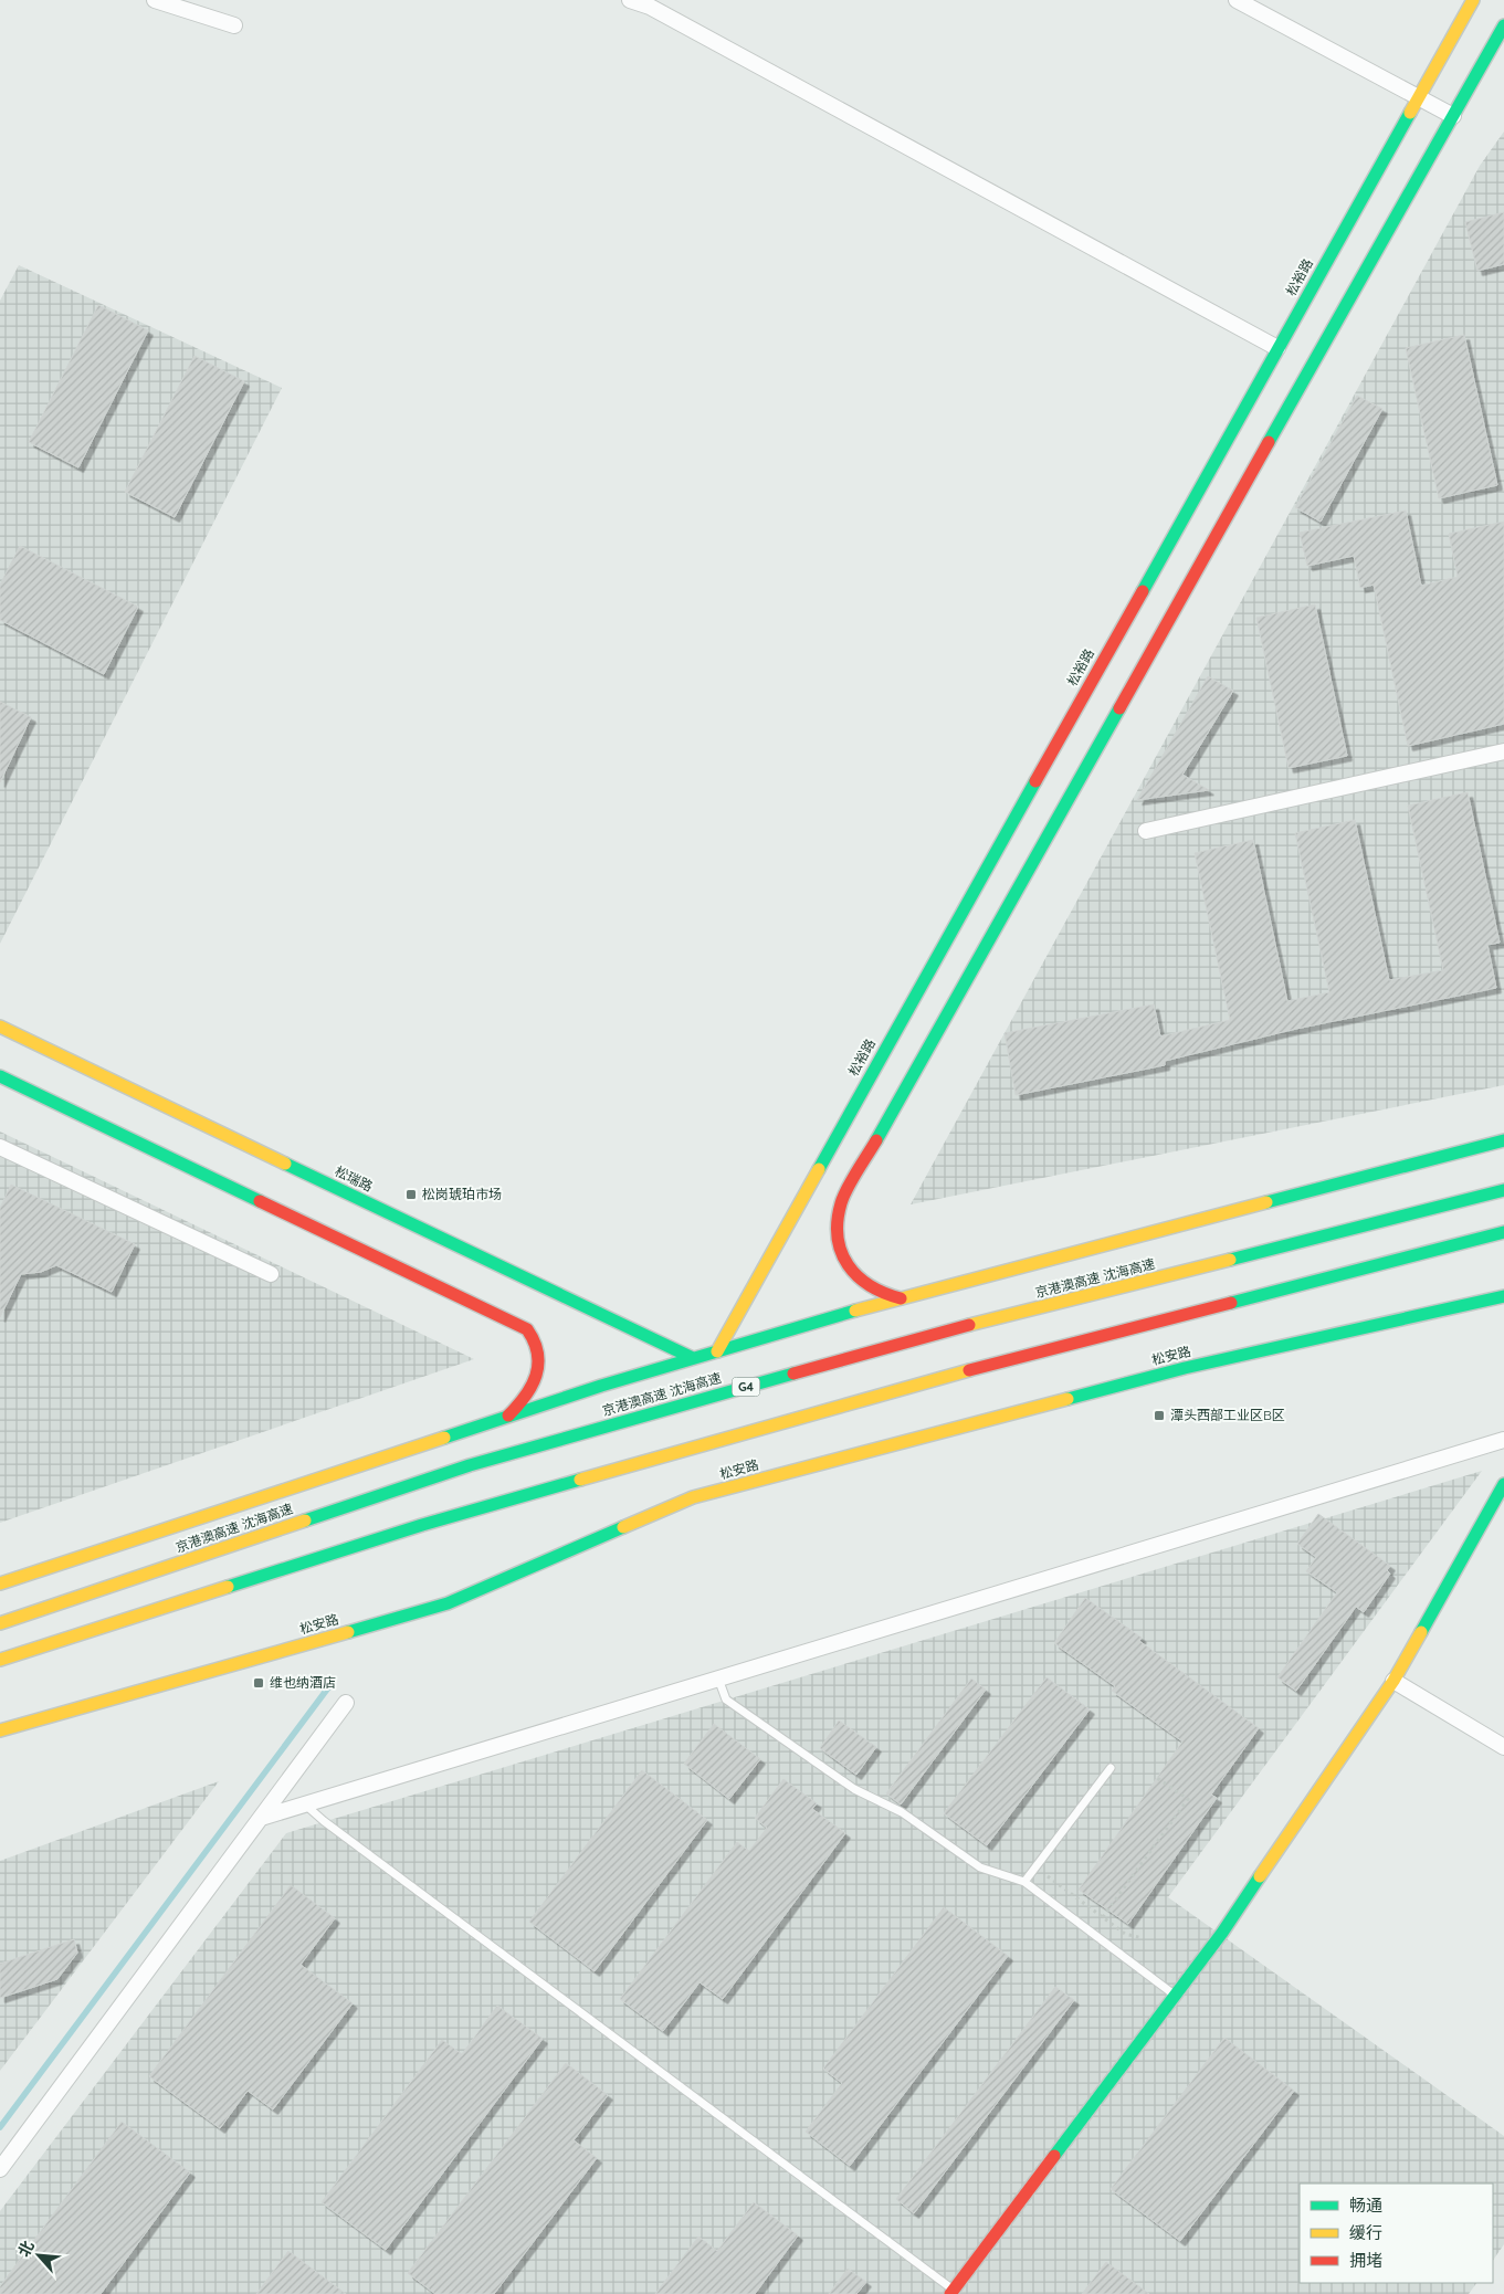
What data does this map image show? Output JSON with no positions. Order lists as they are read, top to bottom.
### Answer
{
  "streets": {
    "main road": [
      "松裕路",
      "松瑞路",
      "京港澳高速 沈海高速",
      "松安路",
      "G4"
    ]
  },
  "places": {
    "transit": ["松岗琥珀市场", "潭头西部工业区B区", "维也纳酒店"]
  },
  "legend": ["畅通", "缓行", "拥堵"],
  "north": "top left"
}
